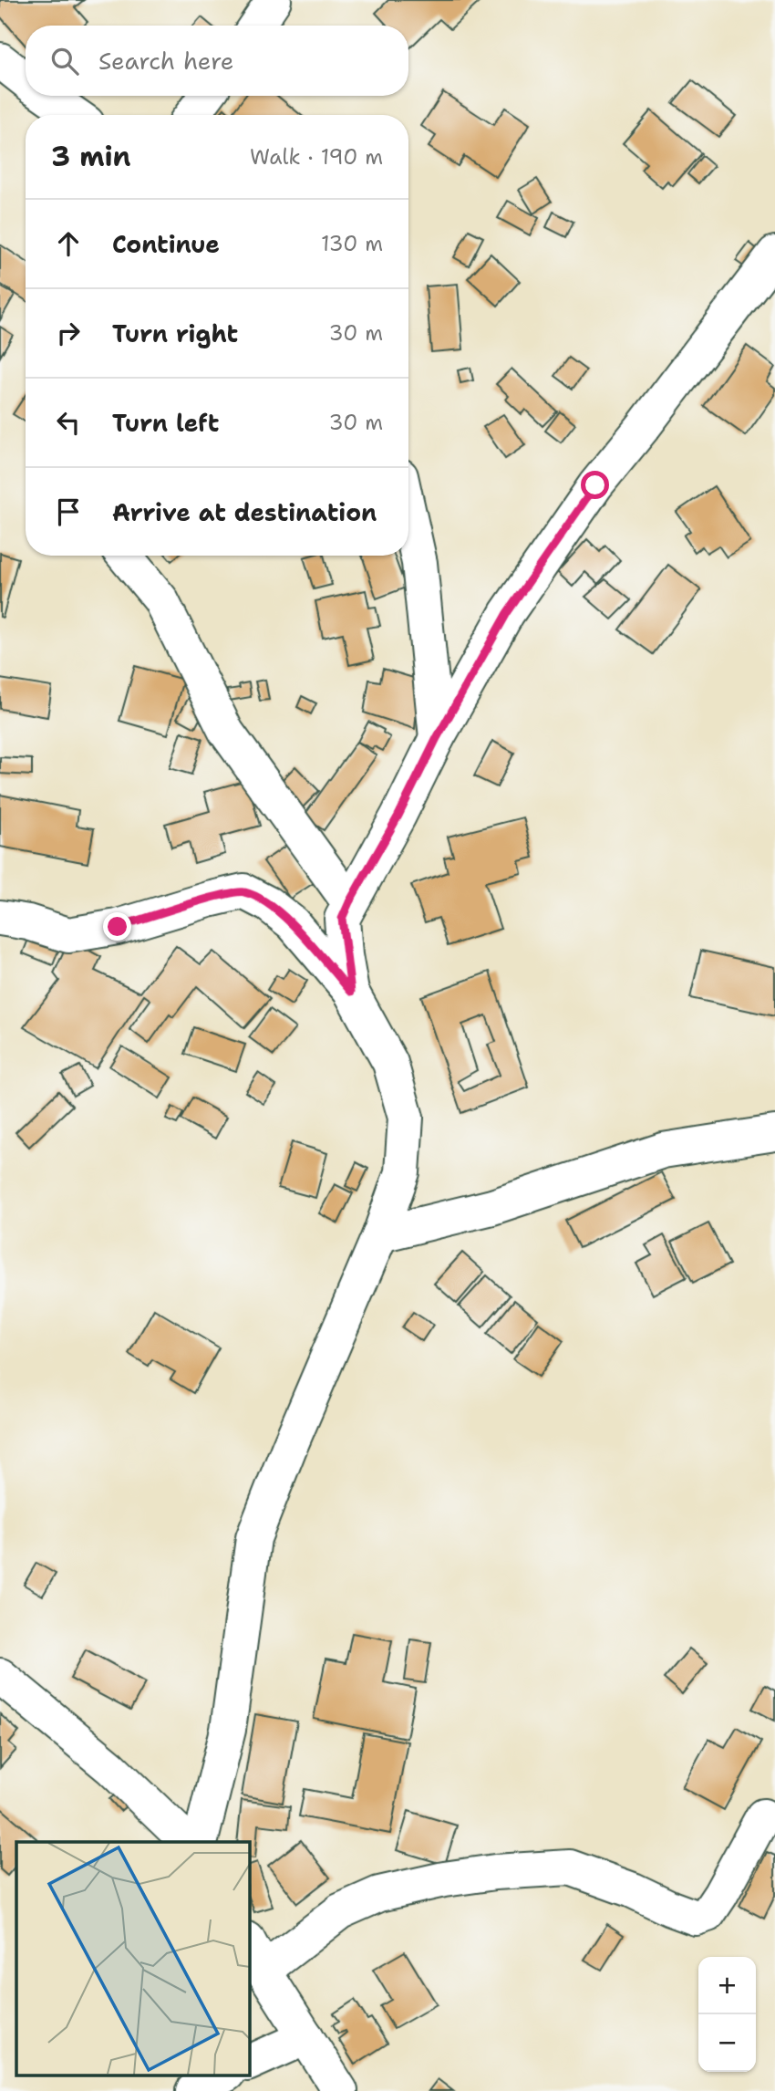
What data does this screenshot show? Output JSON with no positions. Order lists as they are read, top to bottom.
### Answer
{
  "page": {
    "search": "Search here",
    "heading": ["3 min", "Walk · 190 m"],
    "list": [
      ["Continue", "130 m"],
      ["Turn right", "30 m"],
      ["Turn left", "30 m"],
      "Arrive at destination"
    ],
    "map_buttons": ["+", "−"]
  }
}
